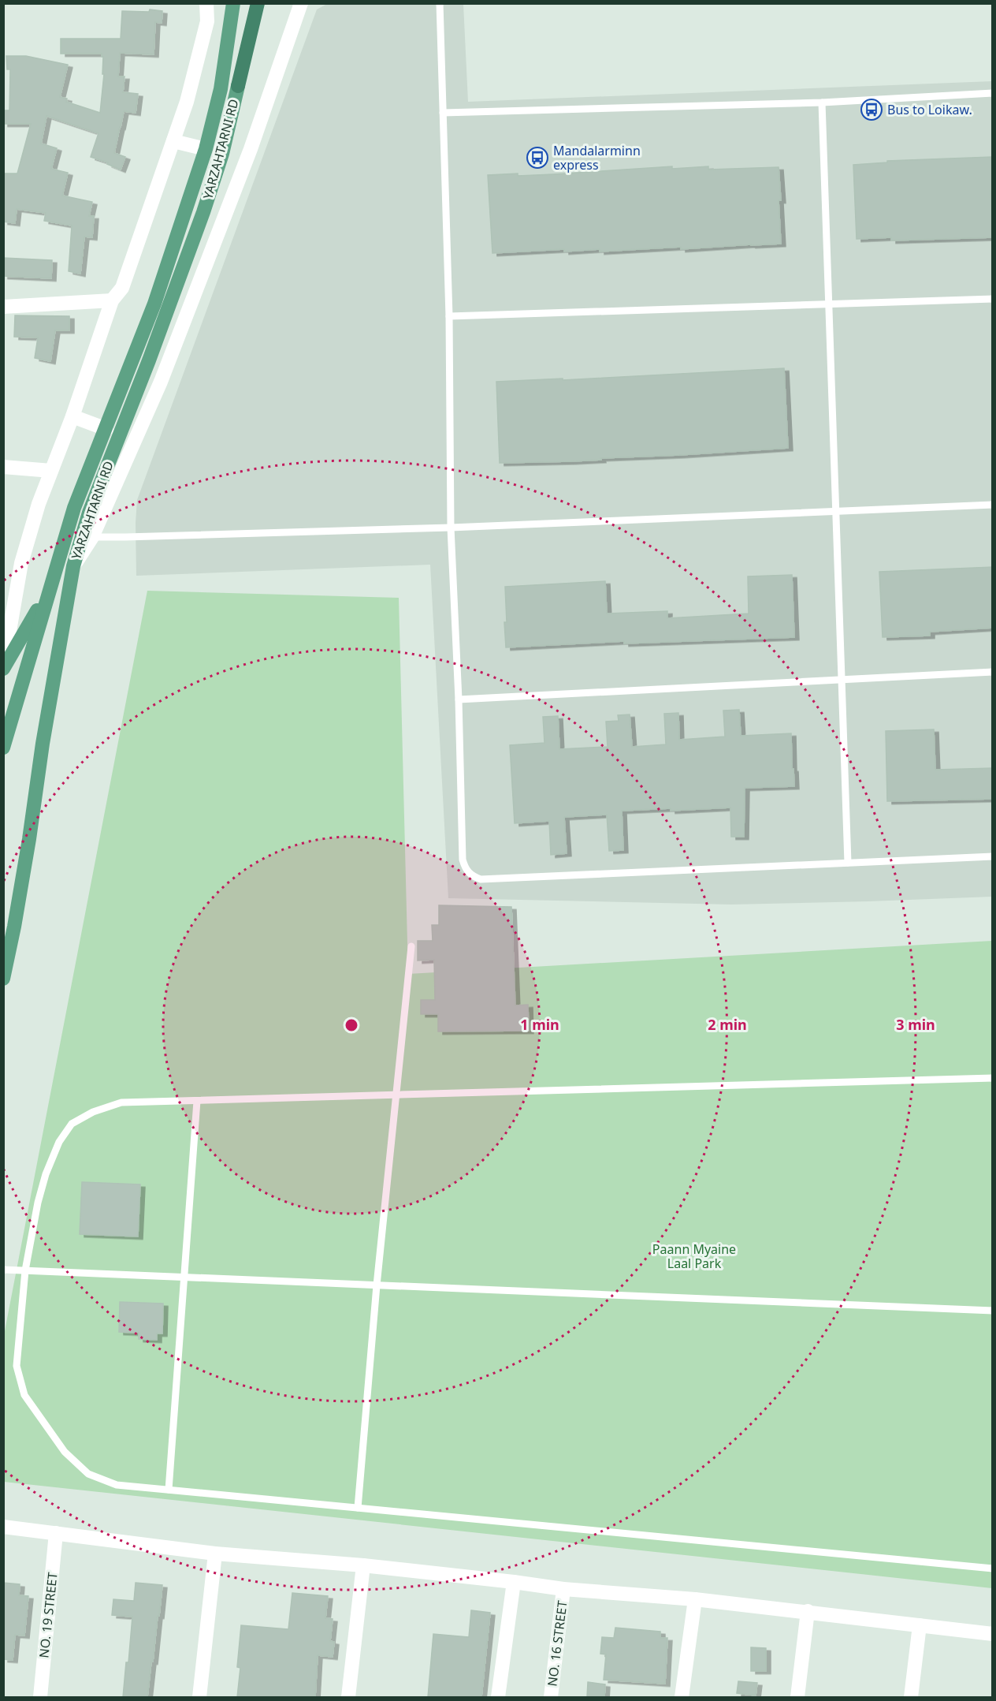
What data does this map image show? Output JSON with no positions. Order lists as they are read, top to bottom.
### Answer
{
  "streets": {
    "main road": ["YARZAHTARNI RD"],
    "street": ["NO. 19 STREET", "NO. 16 STREET"]
  },
  "parks": ["Paann Myaine Laal Park"],
  "places": {
    "bus stop": ["Bus to Loikaw.", "Mandalarminn express"]
  },
  "rings": ["1 min", "2 min", "3 min"]
}
